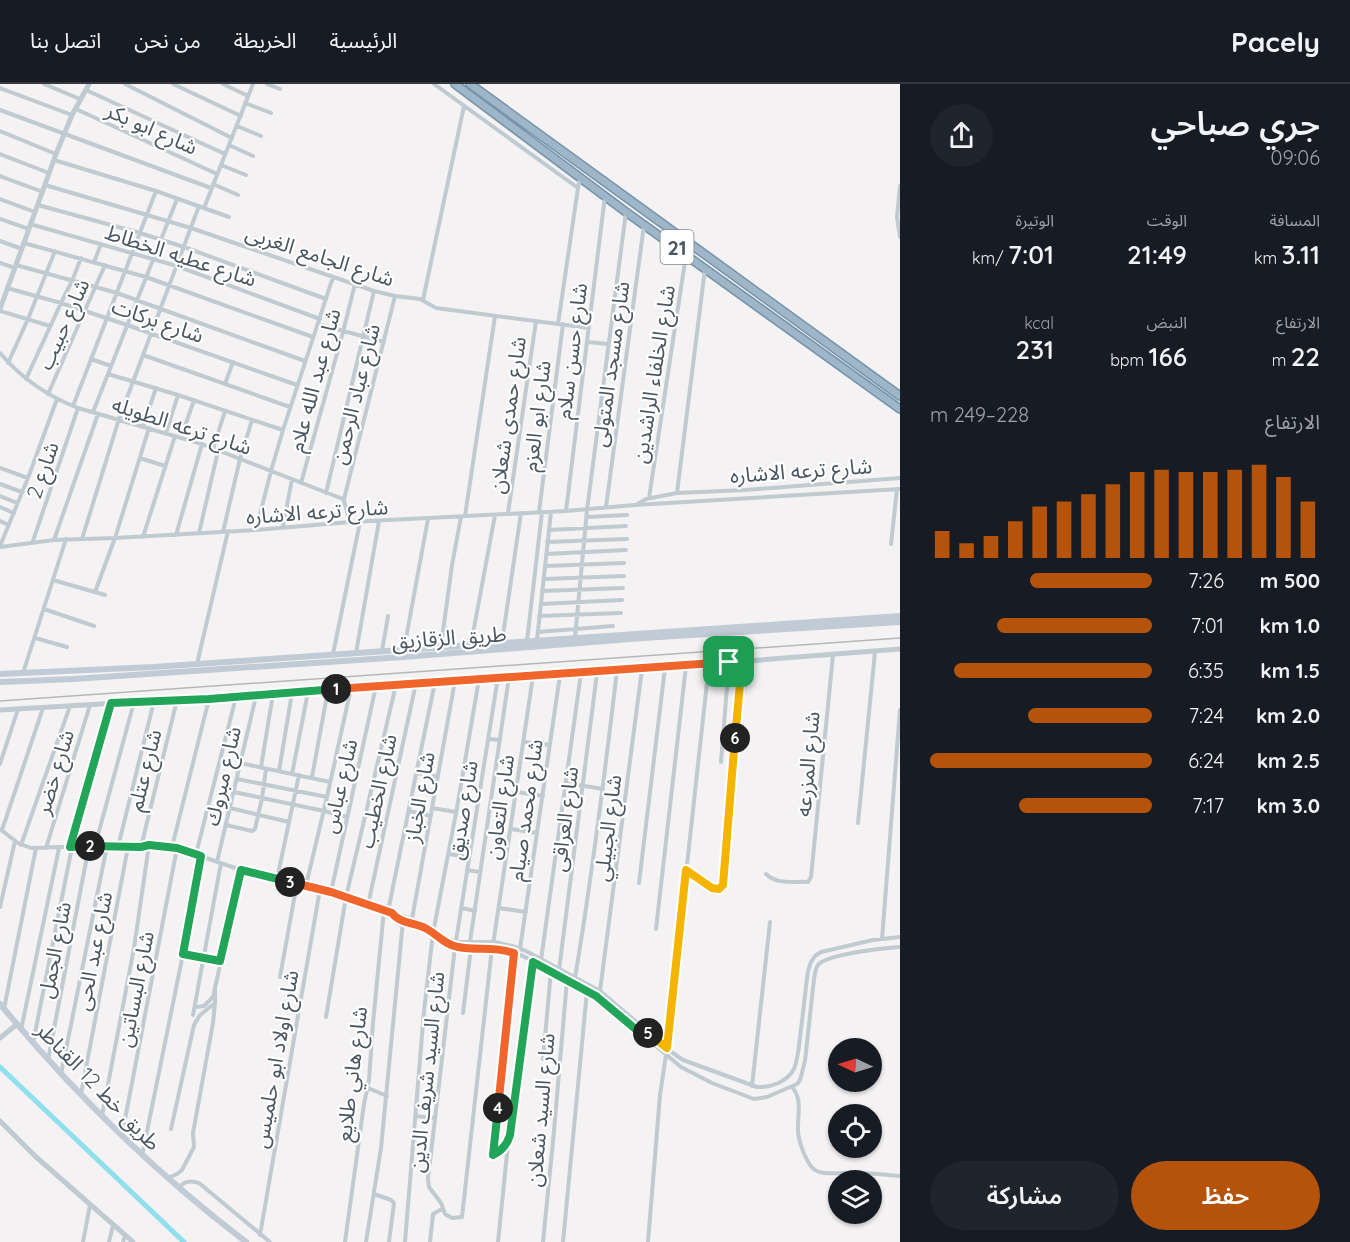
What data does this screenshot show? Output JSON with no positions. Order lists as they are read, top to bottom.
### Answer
{
  "streets": {
    "highway": ["21"],
    "main road": ["طريق الزقازيق", "طريق خط 12 القناطر"],
    "street": [
      "شارع ابو بكر",
      "شارع عطيه الخطاط",
      "شارع الجامع الغربى",
      "شارع بركات",
      "شارع حبيب",
      "شارع حسن سلام",
      "شارع مسجد المتولى",
      "شارع الخلفاء الراشدين",
      "شارع عبد الله علام",
      "شارع عباد الرحمن",
      "شارع حمدى شعلان",
      "شارع ابو العزم",
      "شارع ترعه الطويله",
      "شارع 2",
      "شارع ترعه الاشاره",
      "شارع المزرعه",
      "شارع عتلم",
      "شارع خضر",
      "شارع مبروك",
      "شارع عباس",
      "شارع الخطيب",
      "شارع الخباز",
      "شارع التعاون",
      "شارع صديق",
      "شارع محمد صيام",
      "شارع العراقى",
      "شارع الجبيلي",
      "شارع الجمل",
      "شارع عبد الحى",
      "شارع البساتين",
      "شارع اولاد ابو حلميس",
      "شارع السيد شريف الدين",
      "شارع هاني طلايع",
      "شارع السيد شعلان"
    ]
  },
  "crossings": [
    ["21", "شارع حسن سلام"],
    ["21", "شارع مسجد المتولى"],
    ["21", "شارع الخلفاء الراشدين"],
    ["21", "شارع ابو العزم"],
    ["شارع عطيه الخطاط", "شارع عبد الله علام"],
    ["شارع عطيه الخطاط", "شارع عباد الرحمن"],
    ["شارع الجامع الغربى", "شارع حسن سلام"],
    ["شارع الجامع الغربى", "شارع عبد الله علام"],
    ["شارع الجامع الغربى", "شارع عباد الرحمن"],
    ["شارع الجامع الغربى", "شارع حمدى شعلان"],
    ["شارع الجامع الغربى", "شارع ابو العزم"],
    ["شارع بركات", "شارع حبيب"],
    ["شارع حبيب", "شارع ترعه الطويله"],
    ["شارع حسن سلام", "شارع ترعه الاشاره"],
    ["شارع مسجد المتولى", "شارع ترعه الاشاره"],
    ["شارع الخلفاء الراشدين", "شارع ترعه الاشاره"],
    ["شارع عبد الله علام", "شارع ترعه الطويله"],
    ["شارع عباد الرحمن", "شارع ترعه الطويله"],
    ["شارع حمدى شعلان", "شارع ترعه الاشاره"],
    ["شارع ابو العزم", "شارع ترعه الاشاره"],
    ["شارع ابو العزم", "طريق الزقازيق"],
    ["شارع ترعه الطويله", "شارع 2"],
    ["شارع 2", "شارع ترعه الاشاره"],
    ["شارع التعاون", "شارع السيد شريف الدين"],
    ["شارع صديق", "شارع السيد شريف الدين"],
    ["شارع الجمل", "طريق خط 12 القناطر"],
    ["شارع عبد الحى", "طريق خط 12 القناطر"],
    ["شارع البساتين", "طريق خط 12 القناطر"]
  ],
  "north": "left",
  "page": {
    "header": "Pacely",
    "nav": [
      "الرئيسية",
      "الخريطة",
      "من نحن",
      "اتصل بنا"
    ],
    "heading": ["جري صباحي", "09:06"],
    "stats": [
      ["المسافة", "3.11 km"],
      ["الوقت", "21:49"],
      ["الوتيرة", "7:01 /km"],
      ["الارتفاع", "22 m"],
      ["النبض", "166 bpm"],
      ["kcal", "231"]
    ],
    "chart": ["الارتفاع", "228–249 m"],
    "list": [
      {
        "name": "500 m",
        "note": "7:26"
      },
      {
        "name": "1.0 km",
        "note": "7:01"
      },
      {
        "name": "1.5 km",
        "note": "6:35"
      },
      {
        "name": "2.0 km",
        "note": "7:24"
      },
      {
        "name": "2.5 km",
        "note": "6:24"
      },
      {
        "name": "3.0 km",
        "note": "7:17"
      }
    ],
    "pins": [
      "1",
      "6",
      "2",
      "3",
      "5",
      "4"
    ],
    "buttons": ["حفظ", "مشاركة"]
  }
}
